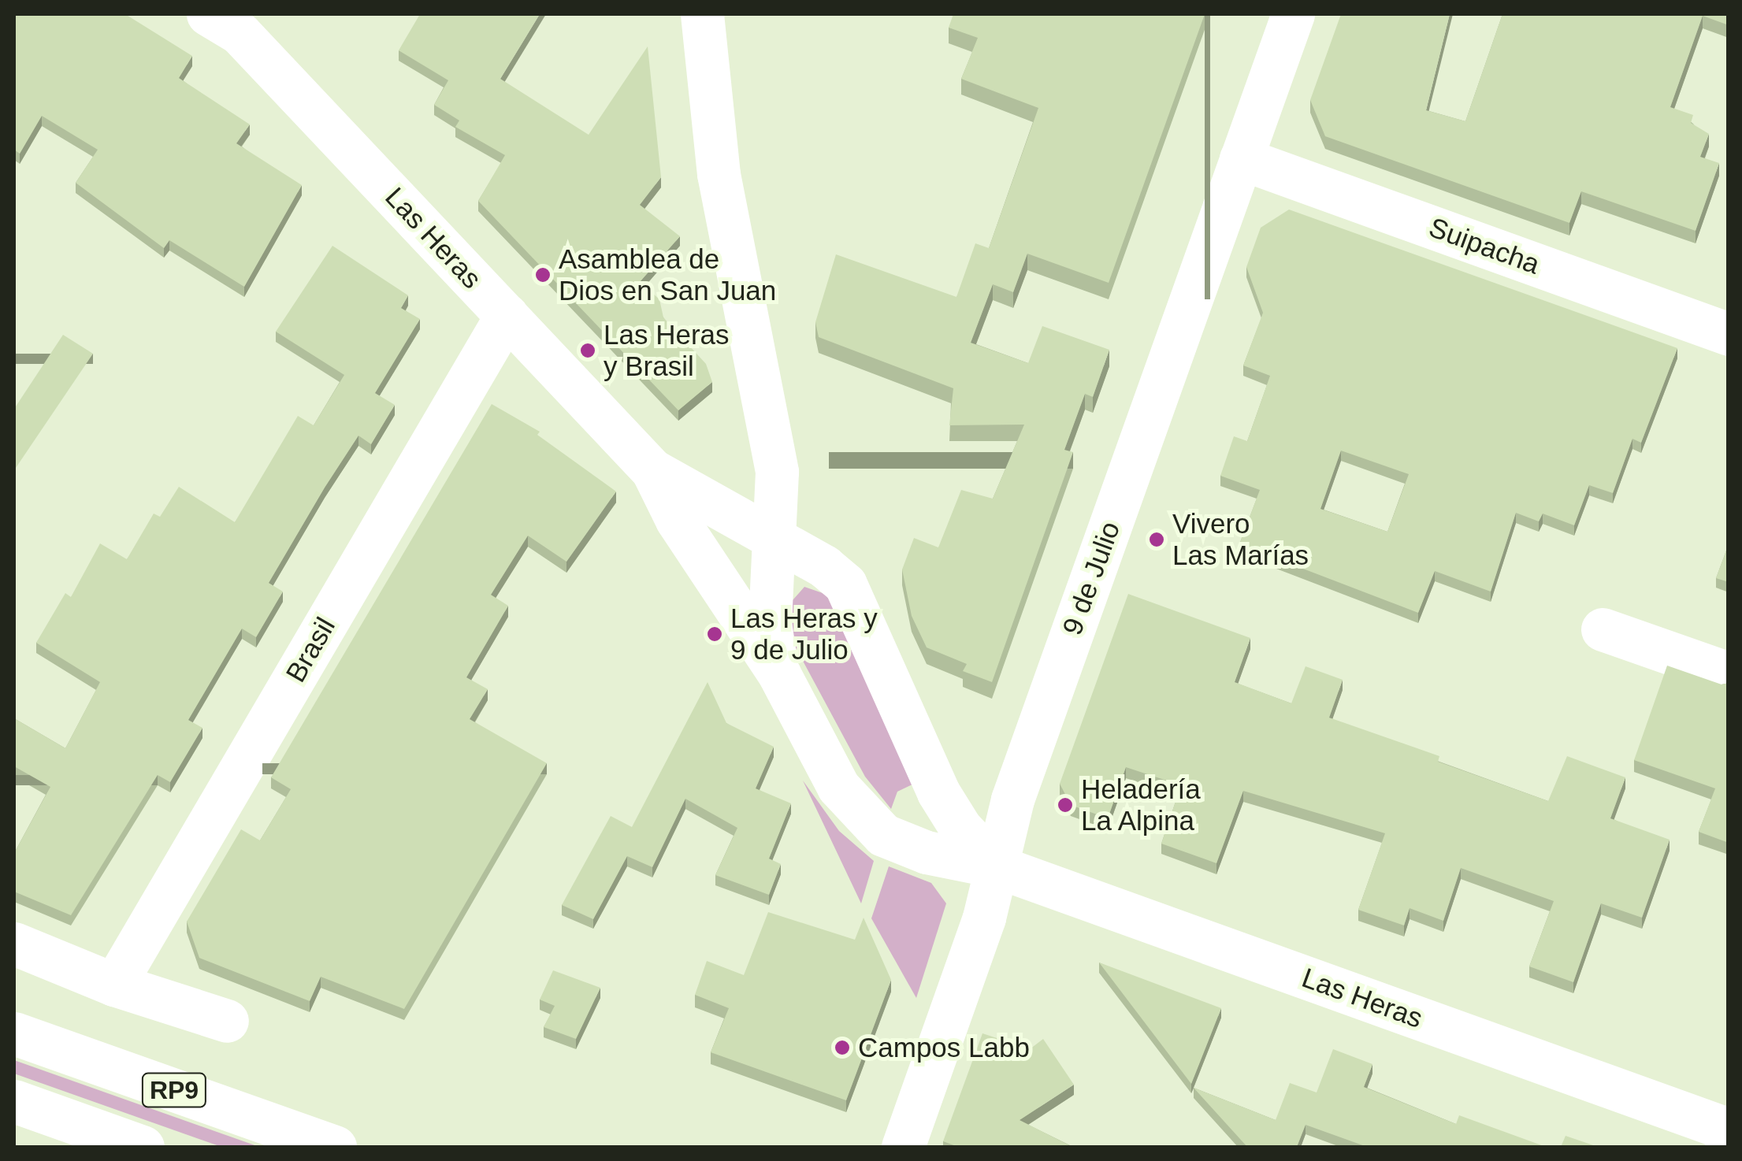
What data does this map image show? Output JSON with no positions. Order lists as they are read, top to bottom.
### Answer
{
  "streets": {
    "street": [
      "Las Heras",
      "Suipacha",
      "9 de Julio",
      "Brasil",
      "RP9"
    ]
  },
  "crossings": [
    ["Las Heras", "9 de Julio"],
    ["Las Heras", "Brasil"],
    ["Suipacha", "9 de Julio"]
  ],
  "places": [
    "Asamblea de Dios en San Juan",
    "Las Heras y Brasil",
    "Vivero Las Marías",
    "Las Heras y 9 de Julio",
    "Heladería La Alpina",
    "Campos Labb"
  ]
}
